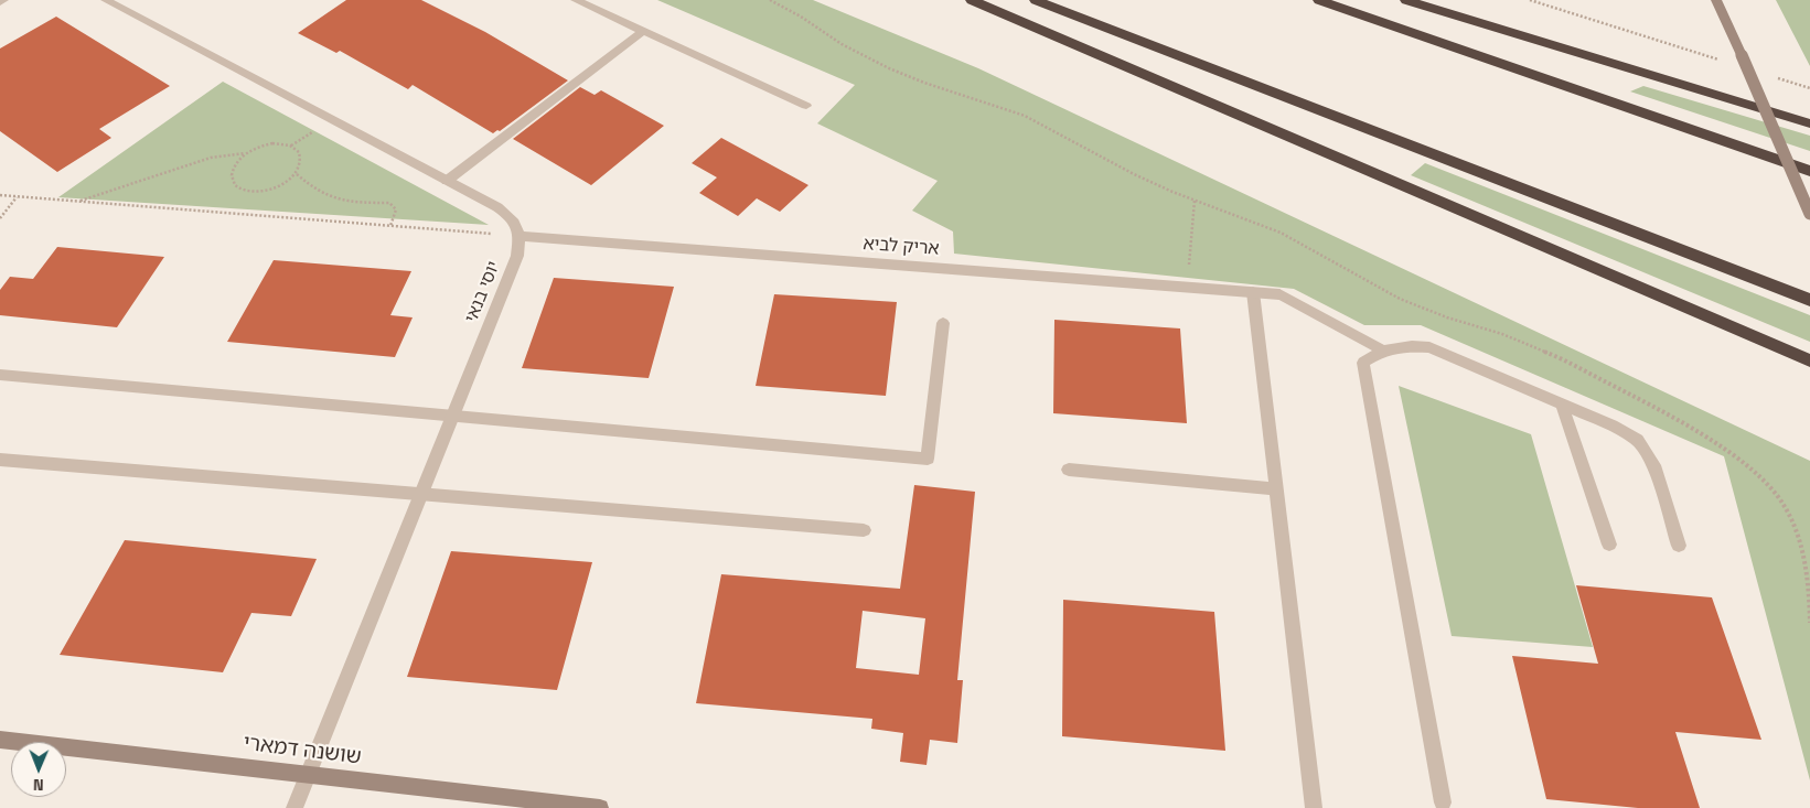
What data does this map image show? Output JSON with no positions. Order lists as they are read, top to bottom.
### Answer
{
  "streets": {
    "main road": ["שושנה דמארי"],
    "street": ["אריק לביא", "יוסי בנאי"]
  },
  "crossings": [
    ["אריק לביא", "יוסי בנאי"],
    ["יוסי בנאי", "שושנה דמארי"]
  ],
  "north": "bottom"
}
